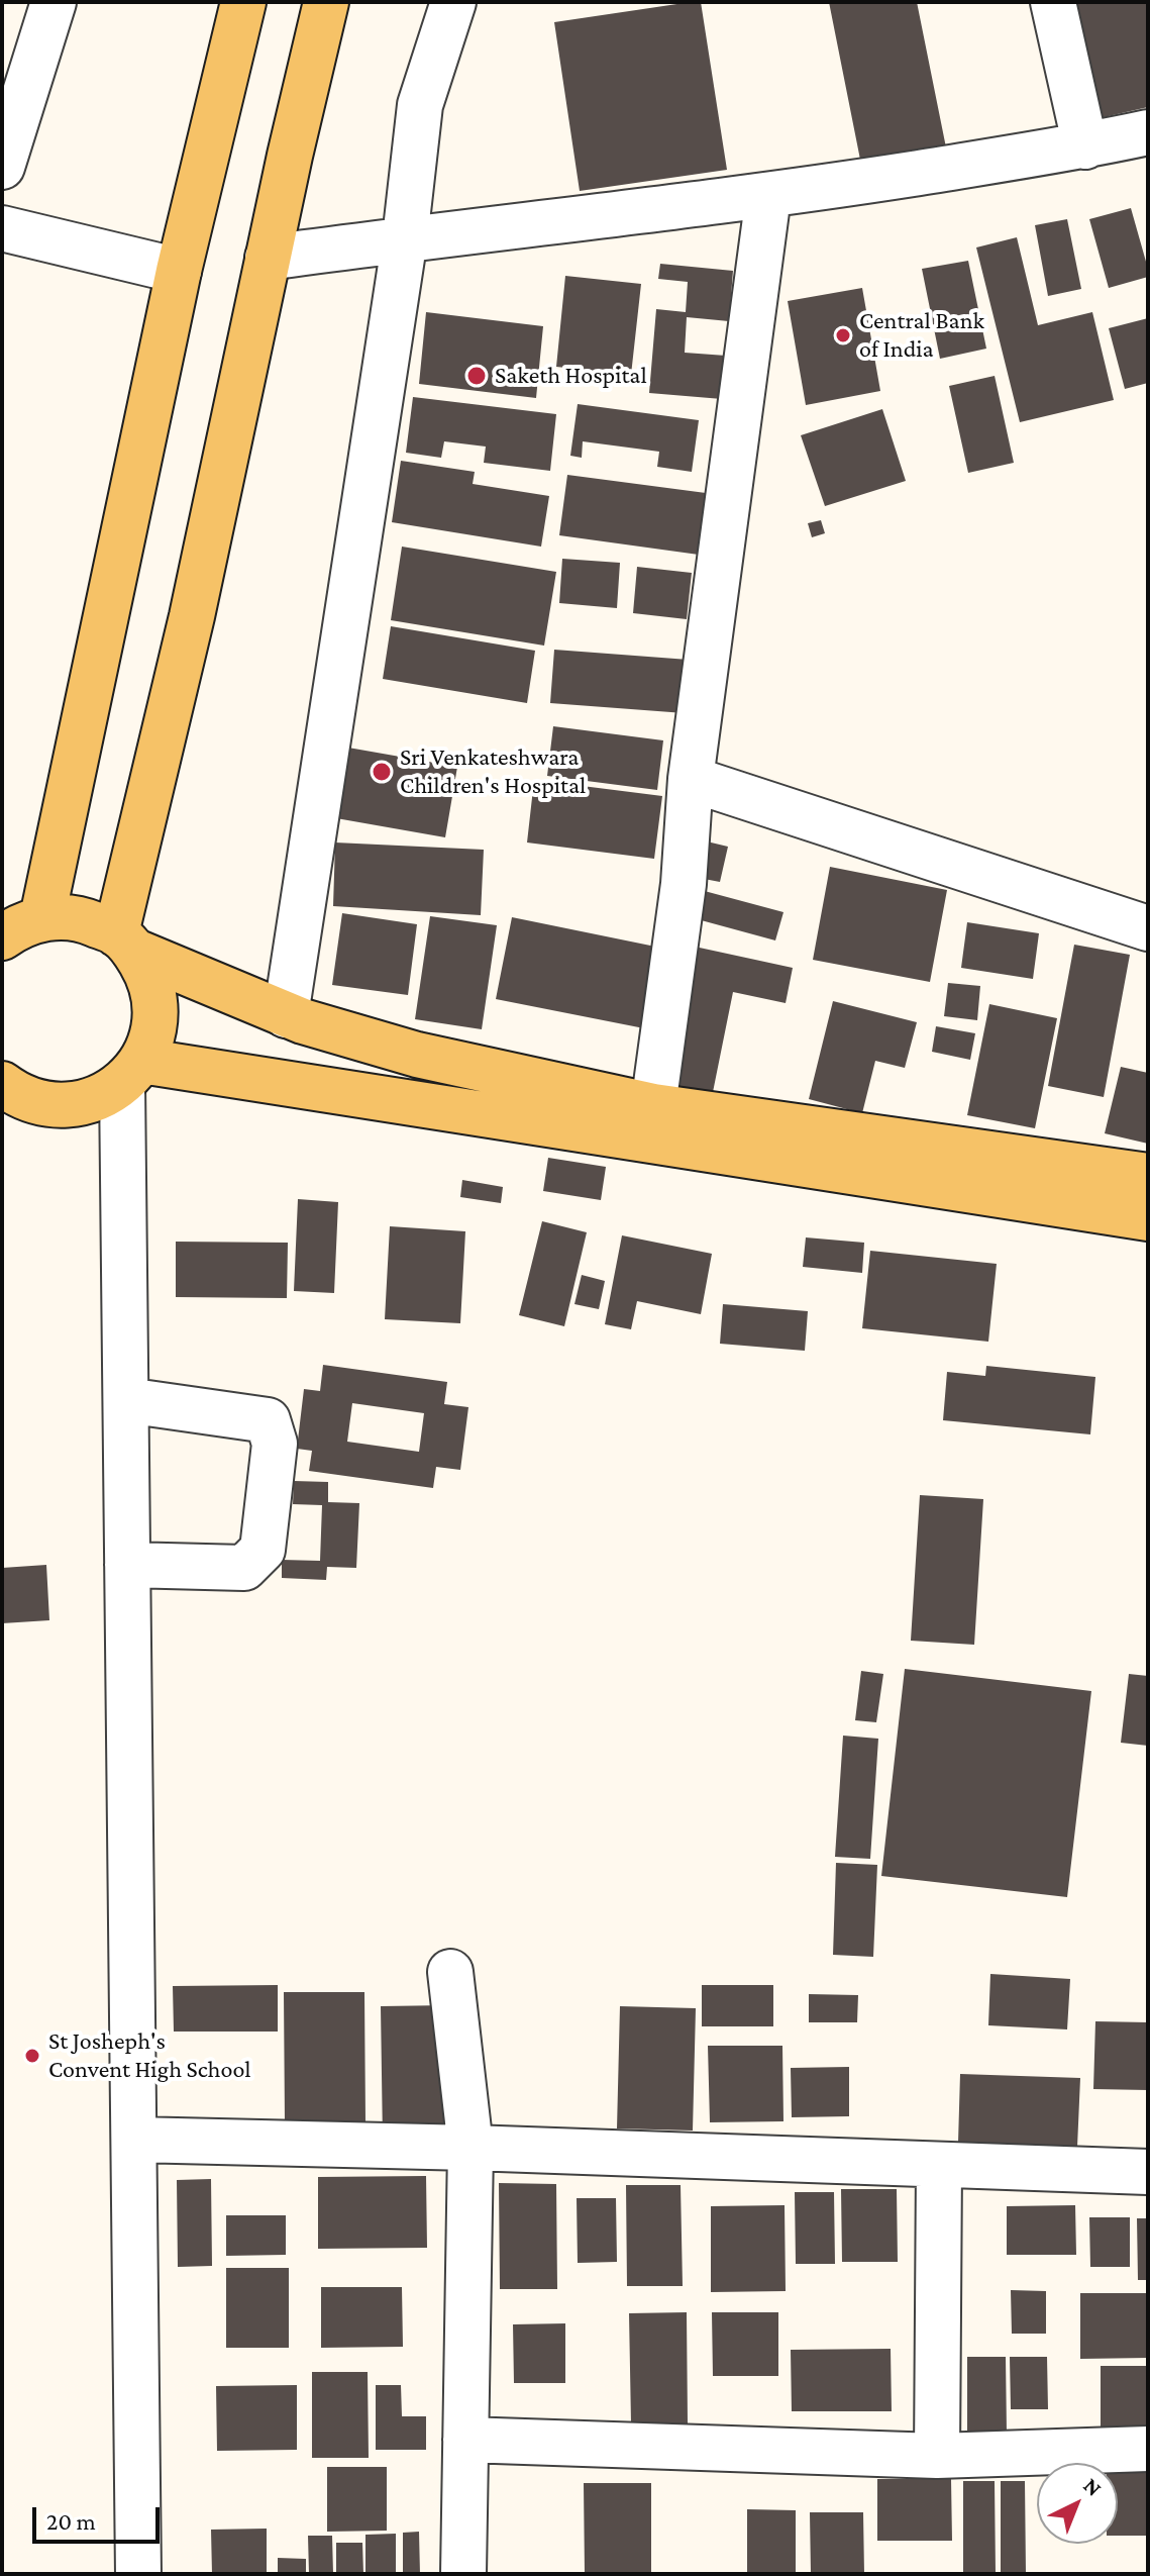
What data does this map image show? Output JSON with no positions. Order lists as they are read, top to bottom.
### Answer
{
  "places": [
    "Central Bank of India",
    "Saketh Hospital",
    "Sri Venkateshwara Children's Hospital",
    "St Josheph's Convent High School"
  ],
  "scale_bar": "20 m",
  "north": "top right"
}
